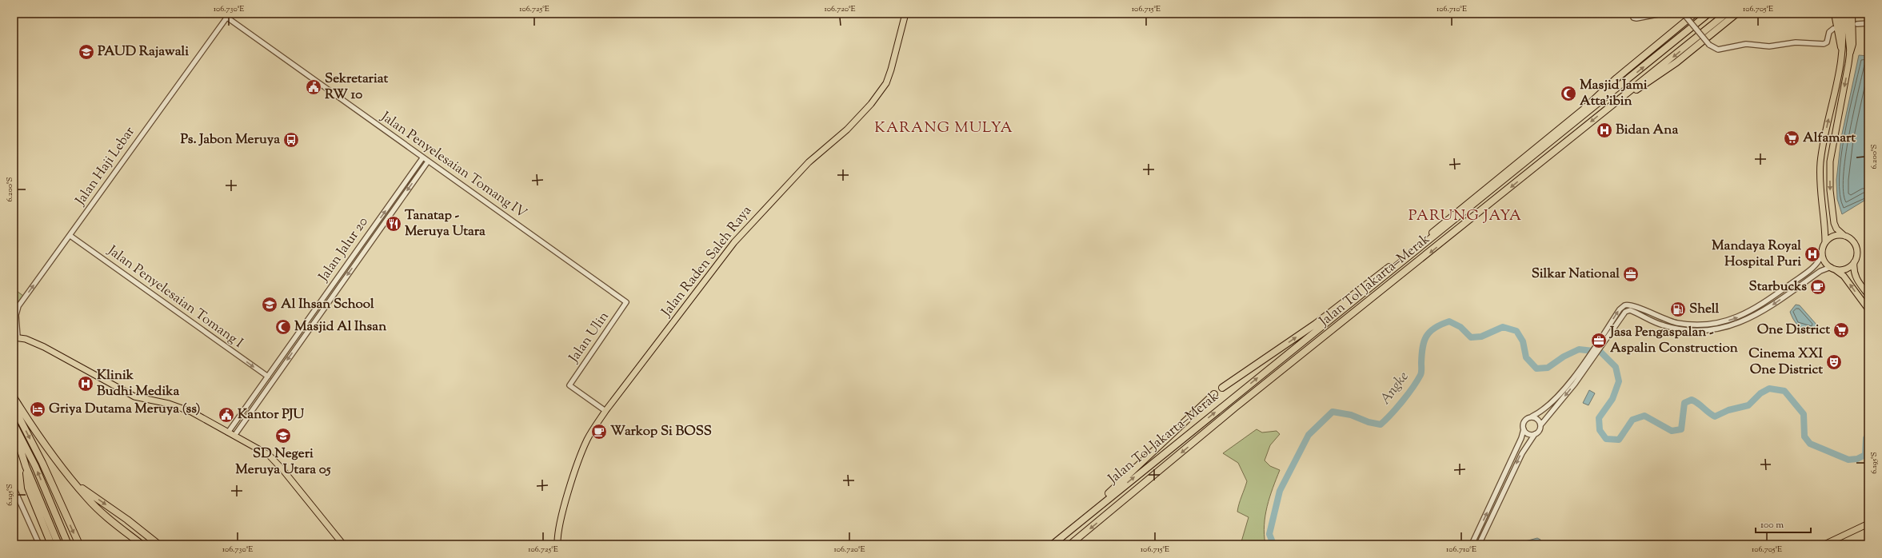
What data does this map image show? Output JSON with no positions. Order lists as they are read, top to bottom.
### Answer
{
  "streets": {
    "highway": ["Jalan Tol Jakarta–Merak"],
    "main road": ["Jalan Raden Saleh Raya"],
    "street": [
      "Jalan Penyelesaian Tomang IV",
      "Jalan Haji Lebar",
      "Jalan Jalur 20",
      "Jalan Penyelesaian Tomang I",
      "Jalan Ulin"
    ]
  },
  "crossings": [
    ["Jalan Penyelesaian Tomang IV", "Jalan Haji Lebar"],
    ["Jalan Penyelesaian Tomang IV", "Jalan Jalur 20"],
    ["Jalan Penyelesaian Tomang IV", "Jalan Ulin"],
    ["Jalan Haji Lebar", "Jalan Penyelesaian Tomang I"],
    ["Jalan Jalur 20", "Jalan Penyelesaian Tomang I"],
    ["Jalan Raden Saleh Raya", "Jalan Ulin"]
  ],
  "one_way": ["Jalan Penyelesaian Tomang I"],
  "districts": ["KARANG MULYA", "PARUNG JAYA"],
  "water": ["Angke"],
  "places": {
    "school or university": ["PAUD Rajawali", "Al Ihsan School", "SD Negeri Meruya Utara 05"],
    "public building": ["Sekretariat RW 10", "Kantor PJU"],
    "mosque": ["Masjid Jami Atta'ibin", "Masjid Al Ihsan"],
    "hospital": ["Bidan Ana", "Mandaya Royal Hospital Puri", "Klinik Budhi Medika"],
    "supermarket": ["Alfamart", "One District"],
    "bus stop": ["Ps. Jabon Meruya"],
    "restaurant": ["Tanatap - Meruya Utara"],
    "office": ["Silkar National", "Jasa Pengaspalan - Aspalin Construction"],
    "cafe": ["Starbucks", "Warkop Si BOSS"],
    "fuel station": ["Shell"],
    "theatre": ["Cinema XXI One District"],
    "hotel": ["Griya Dutama Meruya (ss)"]
  },
  "scale_bar": "100 m",
  "coordinates": [
    "106.730°E",
    "106.725°E",
    "106.720°E",
    "106.715°E",
    "106.710°E",
    "106.705°E",
    "6.200°S",
    "6.195°S"
  ]
}
